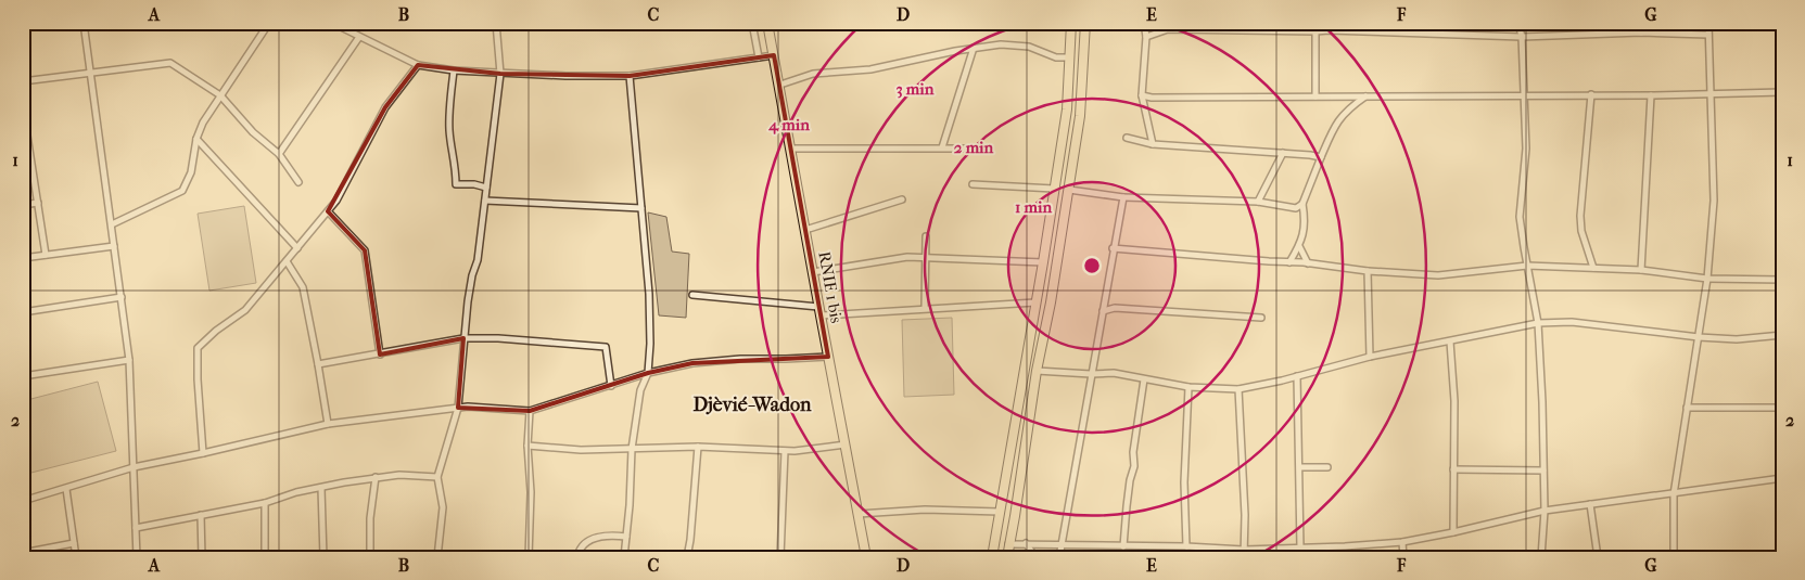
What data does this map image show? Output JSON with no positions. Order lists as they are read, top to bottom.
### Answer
{
  "streets": {
    "main road": ["RNIE 1 bis"]
  },
  "districts": ["Djèvié-Wadon"],
  "grid": {
    "columns": [
      "A",
      "B",
      "C",
      "D",
      "E",
      "F",
      "G"
    ],
    "rows": ["1", "2"]
  },
  "rings": [
    "3 min",
    "4 min",
    "2 min",
    "1 min"
  ]
}
